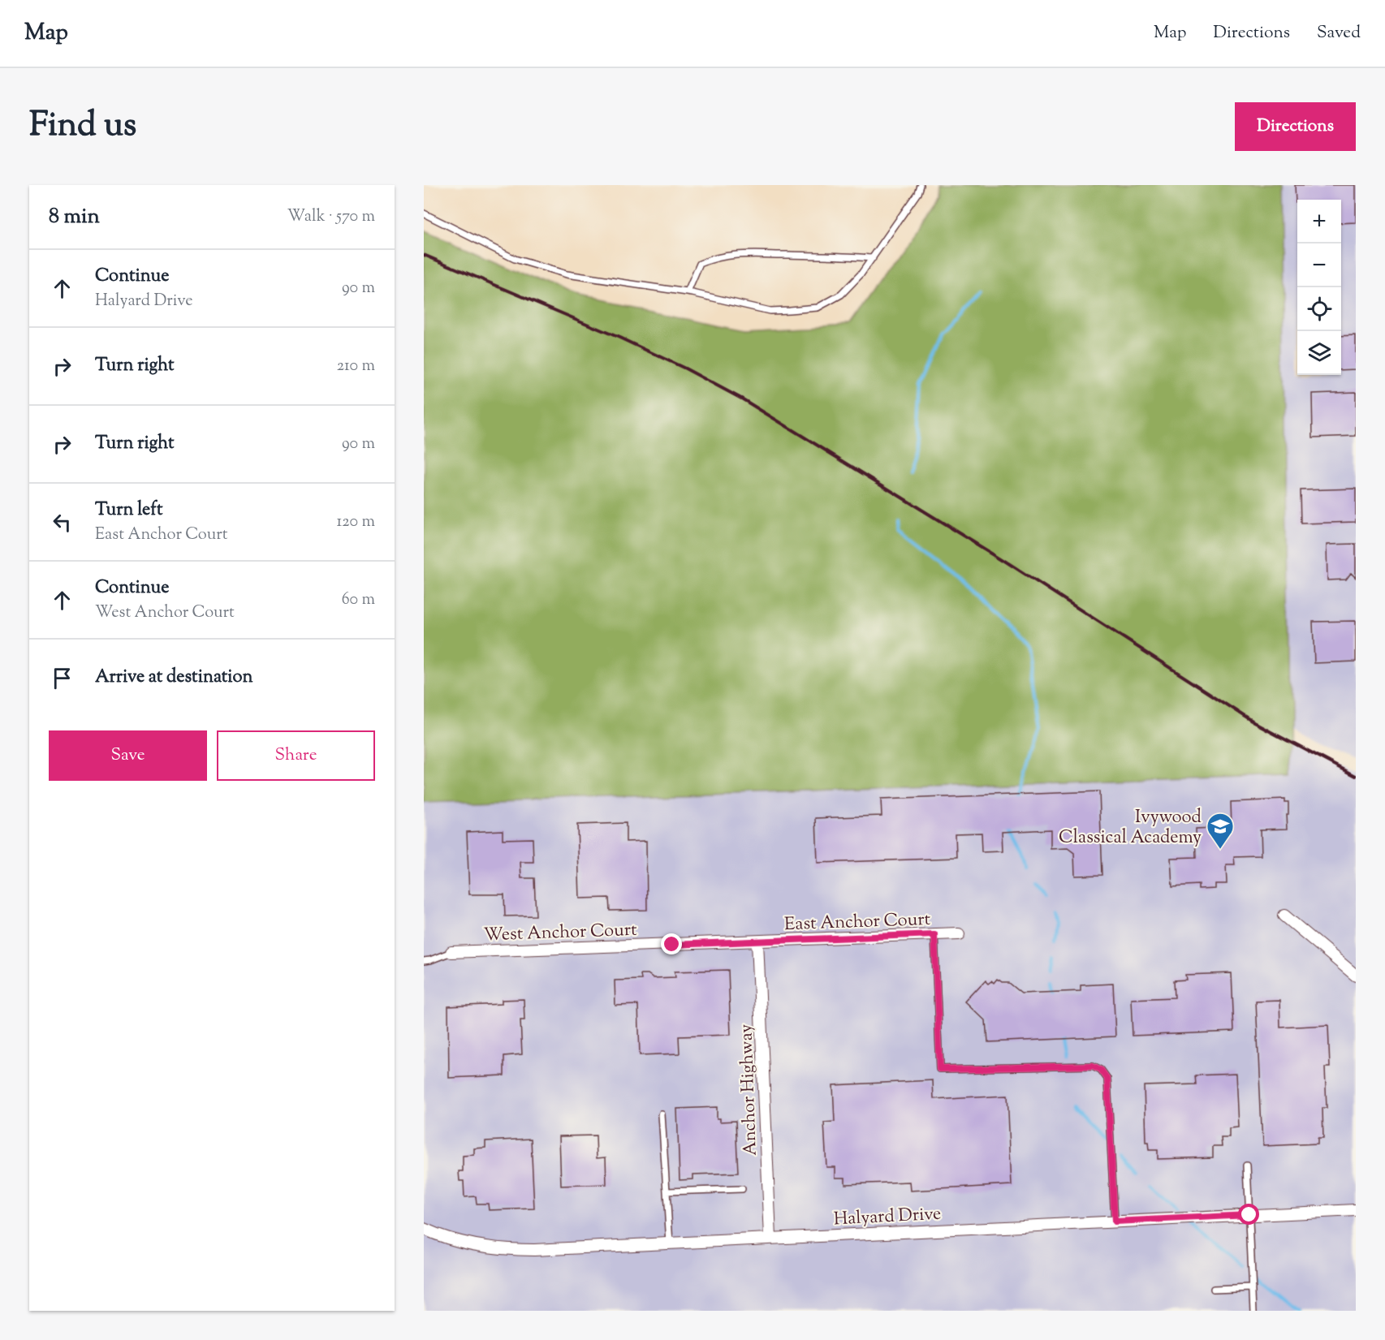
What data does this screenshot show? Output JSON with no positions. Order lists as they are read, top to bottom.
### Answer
{
  "streets": {
    "street": [
      "East Anchor Court",
      "West Anchor Court",
      "Anchor Highway",
      "Halyard Drive"
    ]
  },
  "crossings": [
    ["East Anchor Court", "West Anchor Court"],
    ["East Anchor Court", "Anchor Highway"],
    ["West Anchor Court", "Anchor Highway"],
    ["Anchor Highway", "Halyard Drive"]
  ],
  "places": {
    "school or university": ["Ivywood Classical Academy"]
  },
  "page": {
    "header": "Map",
    "nav": ["Map", "Directions", "Saved"],
    "title": "Find us",
    "buttons": [
      "Directions",
      ["Save", "Share"]
    ],
    "heading": ["8 min", "Walk · 570 m"],
    "map_buttons": ["+", "−"],
    "list": [
      ["Continue", "Halyard Drive", "90 m"],
      ["Turn right", "210 m"],
      ["Turn right", "90 m"],
      ["Turn left", "East Anchor Court", "120 m"],
      ["Continue", "West Anchor Court", "60 m"],
      "Arrive at destination"
    ]
  }
}
